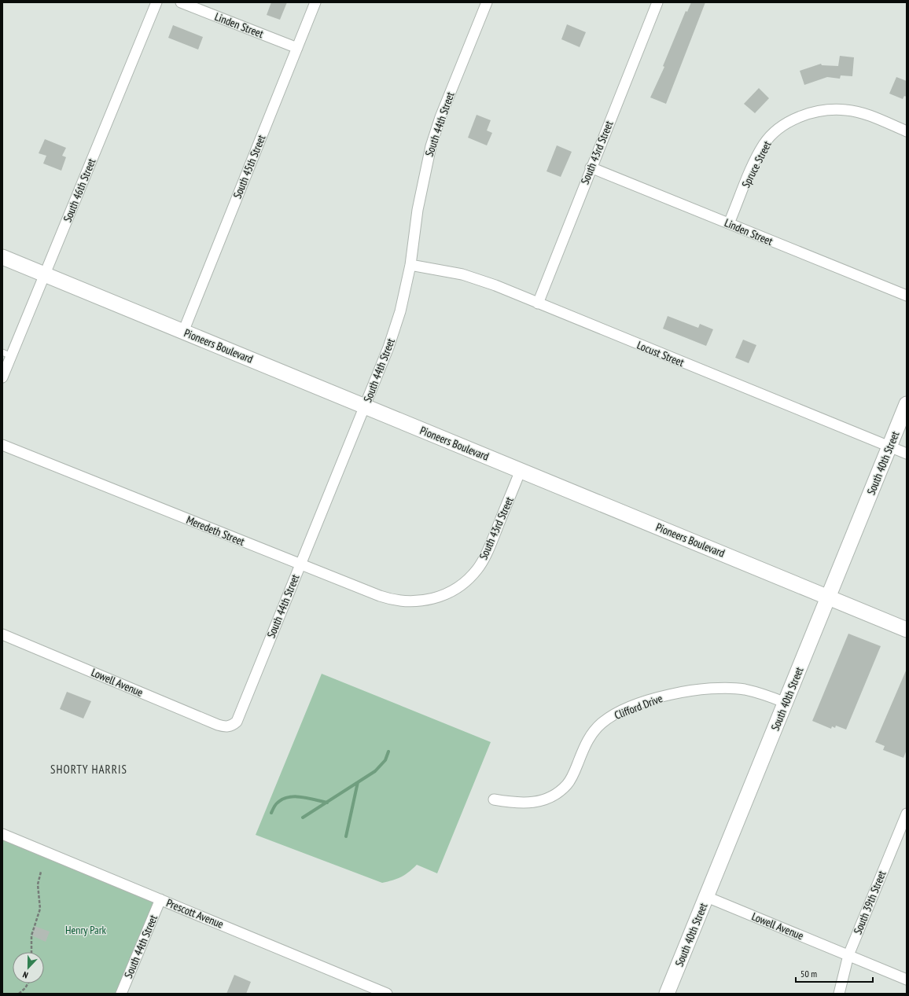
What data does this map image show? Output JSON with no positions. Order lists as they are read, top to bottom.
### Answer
{
  "streets": {
    "main road": ["Pioneers Boulevard", "South 40th Street"],
    "street": [
      "Linden Street",
      "South 44th Street",
      "South 43rd Street",
      "Spruce Street",
      "South 45th Street",
      "South 46th Street",
      "Locust Street",
      "Meredeth Street",
      "Lowell Avenue",
      "Clifford Drive",
      "South 39th Street",
      "Prescott Avenue"
    ]
  },
  "crossings": [
    ["Linden Street", "South 43rd Street"],
    ["Linden Street", "Spruce Street"],
    ["Linden Street", "South 45th Street"],
    ["South 44th Street", "Pioneers Boulevard"],
    ["South 44th Street", "Locust Street"],
    ["South 44th Street", "Meredeth Street"],
    ["South 44th Street", "Lowell Avenue"],
    ["South 44th Street", "Prescott Avenue"],
    ["South 43rd Street", "Pioneers Boulevard"],
    ["South 43rd Street", "Locust Street"],
    ["South 43rd Street", "Meredeth Street"],
    ["South 45th Street", "Pioneers Boulevard"],
    ["South 46th Street", "Pioneers Boulevard"],
    ["Pioneers Boulevard", "South 40th Street"],
    ["Locust Street", "South 40th Street"],
    ["South 40th Street", "Lowell Avenue"],
    ["South 40th Street", "Clifford Drive"],
    ["Lowell Avenue", "South 39th Street"]
  ],
  "districts": ["SHORTY HARRIS"],
  "parks": ["Henry Park"],
  "scale_bar": "50 m",
  "north": "bottom"
}
